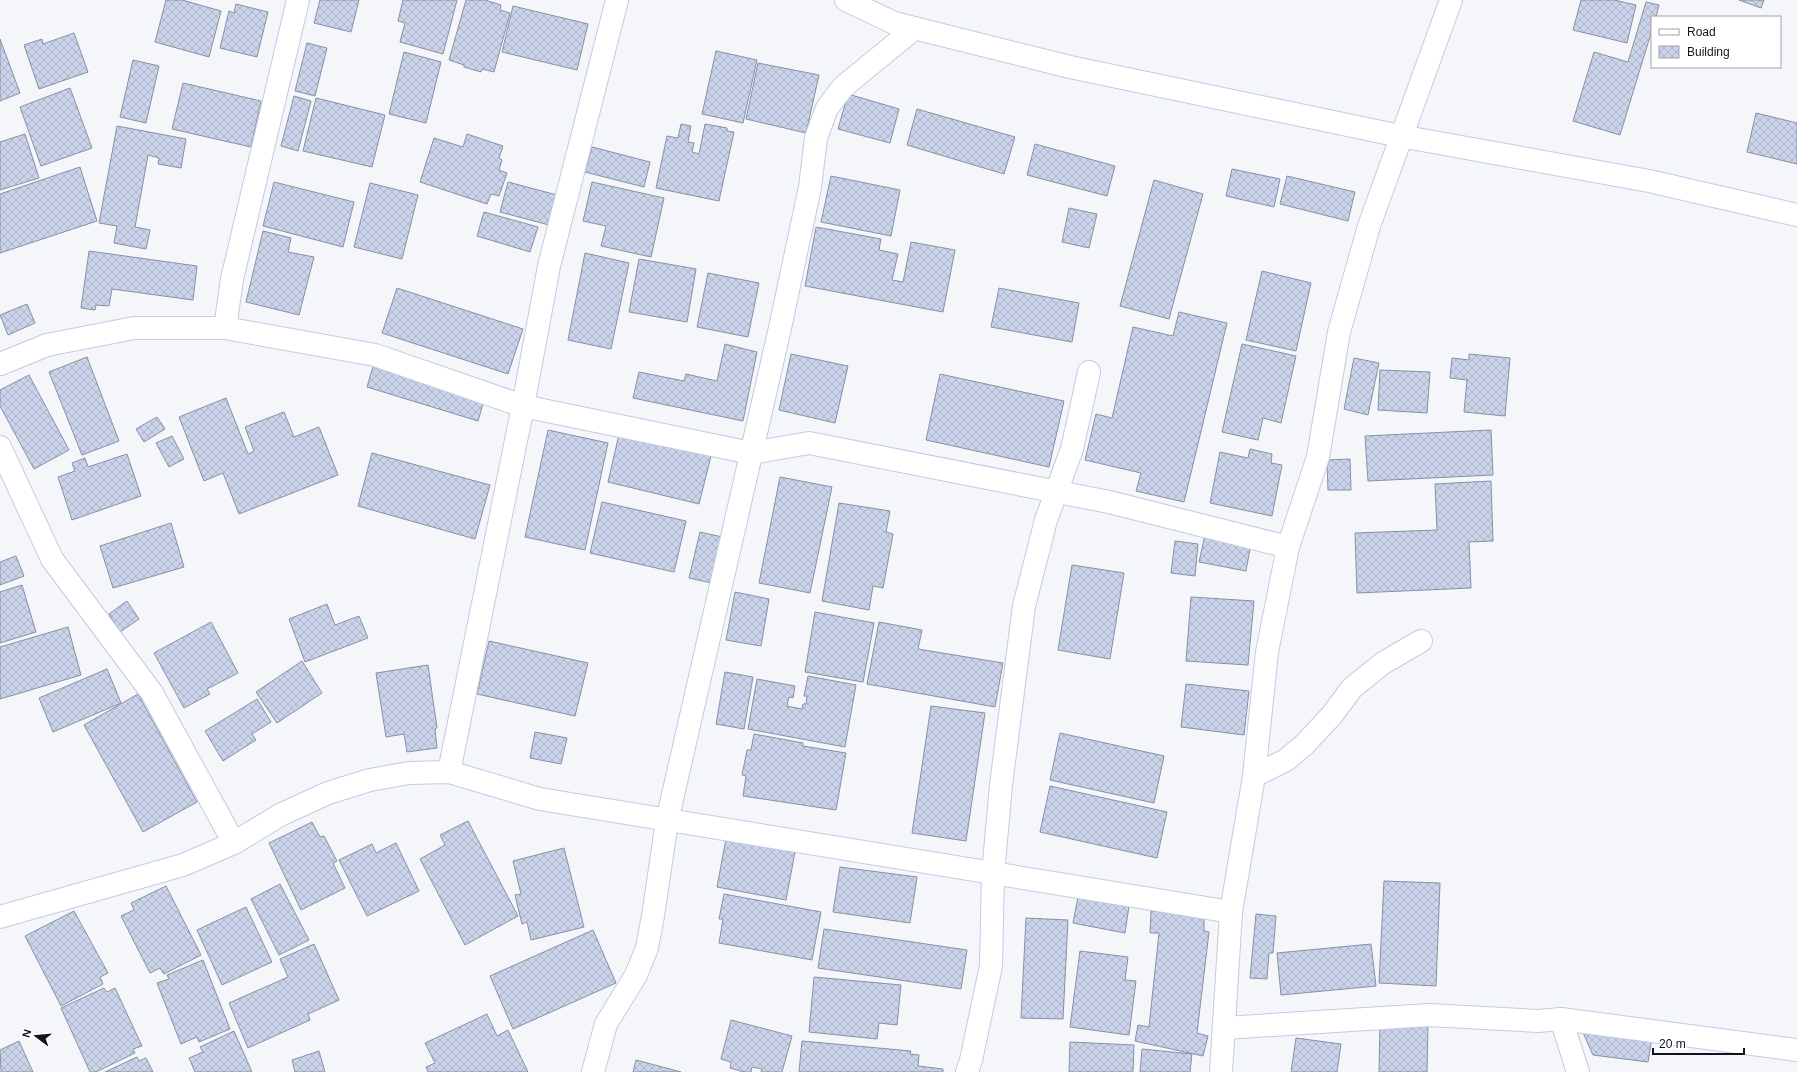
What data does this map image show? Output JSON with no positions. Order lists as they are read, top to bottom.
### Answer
{
  "legend": ["Road", "Building"],
  "scale_bar": "20 m",
  "north": "left"
}
